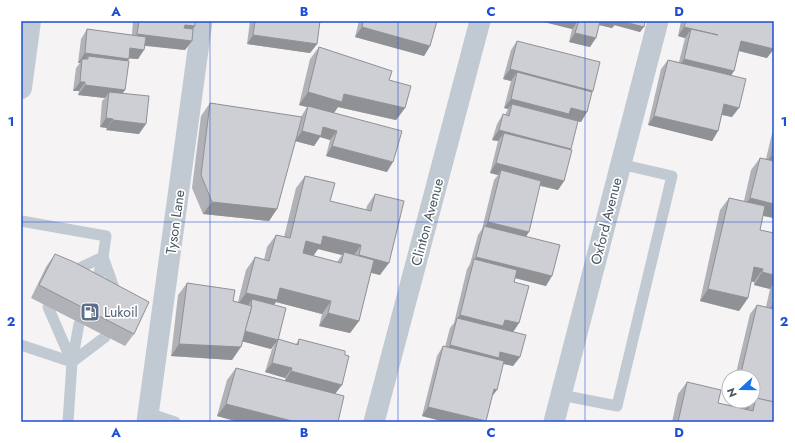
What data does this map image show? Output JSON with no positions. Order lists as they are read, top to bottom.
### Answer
{
  "streets": {
    "street": ["Oxford Avenue", "Tyson Lane", "Clinton Avenue"]
  },
  "places": {
    "fuel station": ["Lukoil"]
  },
  "north": "left",
  "grid": {
    "columns": [
      "A",
      "B",
      "C",
      "D"
    ],
    "rows": ["1", "2"]
  }
}
